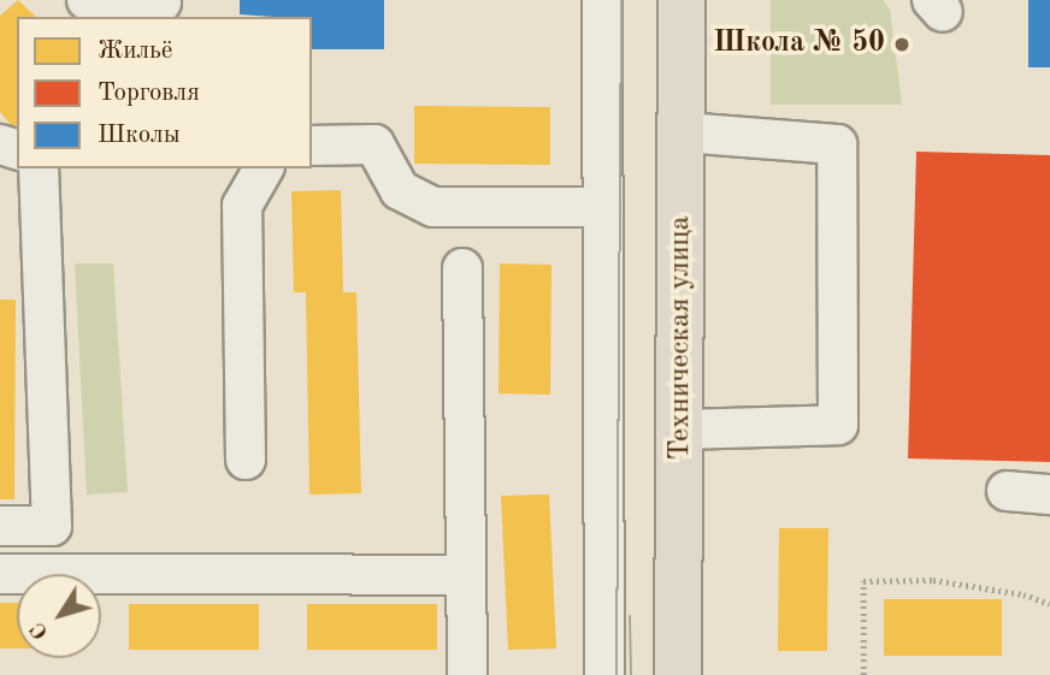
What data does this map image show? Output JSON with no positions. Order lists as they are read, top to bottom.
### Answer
{
  "streets": {
    "main road": ["Техническая улица"]
  },
  "places": ["Школа № 50"],
  "legend": ["Жильё", "Торговля", "Школы"],
  "north": "bottom left"
}
